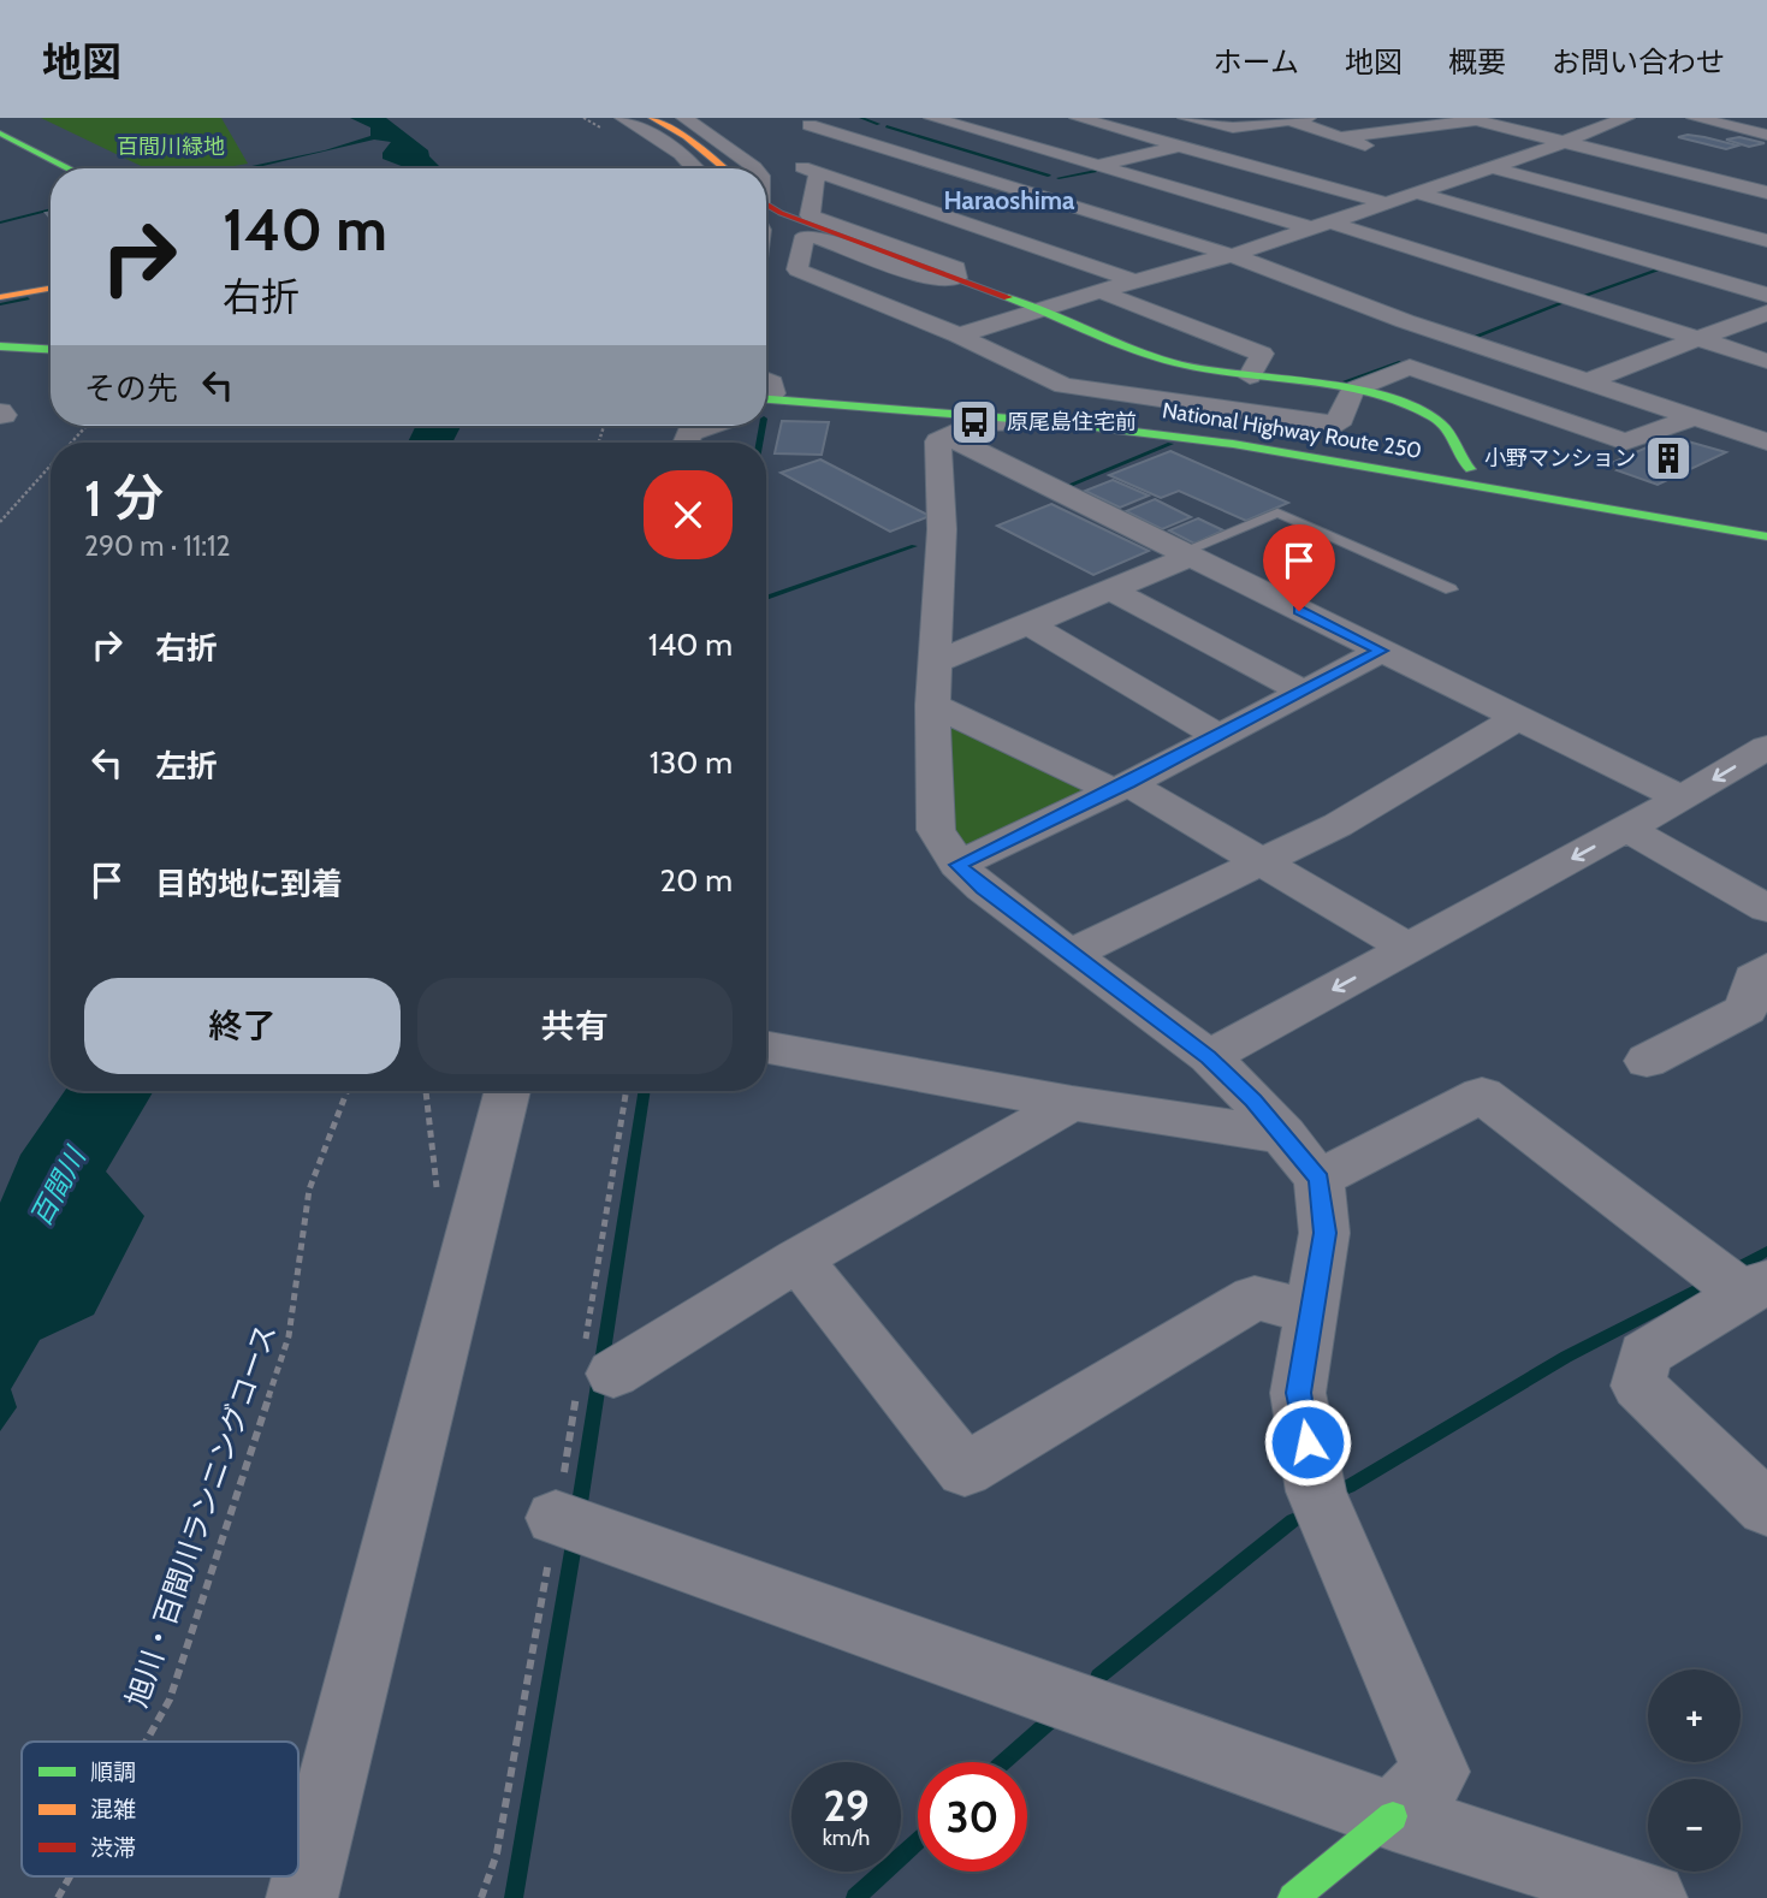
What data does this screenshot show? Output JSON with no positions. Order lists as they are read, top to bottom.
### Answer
{
  "streets": {
    "main road": ["National Highway Route 250"],
    "path": ["旭川・百間川ランニングコース"]
  },
  "districts": ["Haraoshima"],
  "water": ["百間川"],
  "parks": ["百間川緑地"],
  "places": {
    "bus stop": ["原尾島住宅前"],
    "building": ["小野マンション"]
  },
  "legend": ["順調", "混雑", "渋滞"],
  "page": {
    "header": "地図",
    "nav": [
      "ホーム",
      "地図",
      "概要",
      "お問い合わせ"
    ],
    "turn": ["140 m", "右折"],
    "then": "その先",
    "heading": ["1 分", "290 m · 11:12"],
    "list": [
      {
        "name": "右折",
        "value": "140 m"
      },
      {
        "name": "左折",
        "value": "130 m"
      },
      {
        "name": "目的地に到着",
        "value": "20 m"
      }
    ],
    "buttons": ["終了", "共有"],
    "map_buttons": ["+", "−"],
    "speed": "29 km/h",
    "limit": "30"
  }
}
